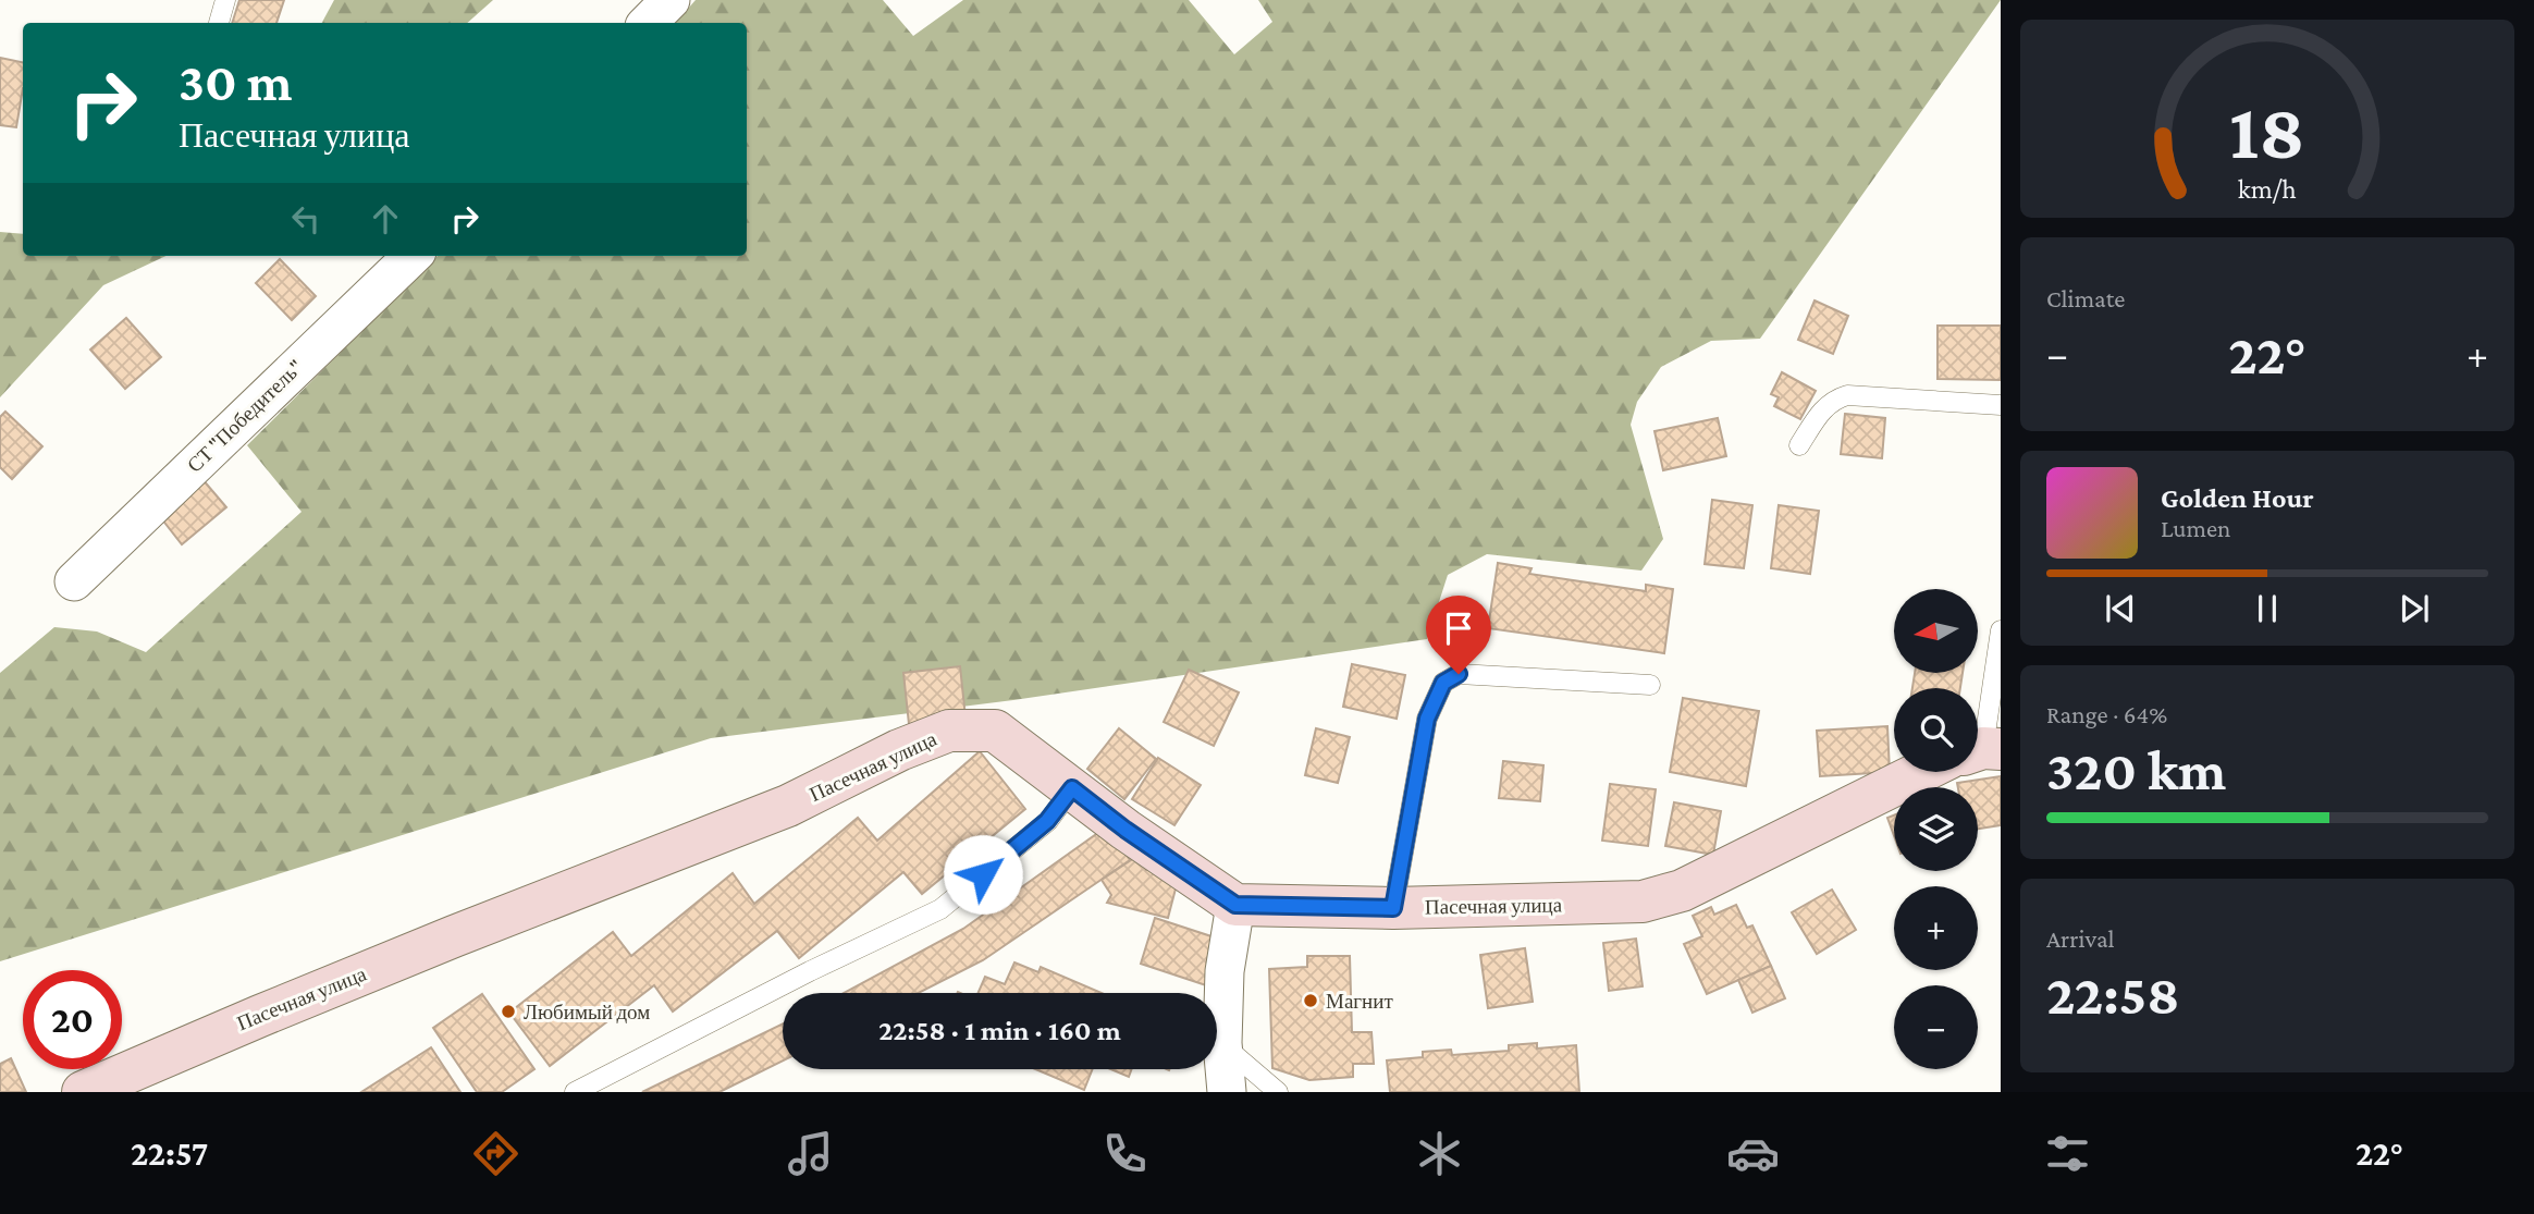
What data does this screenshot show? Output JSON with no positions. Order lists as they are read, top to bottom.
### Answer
{
  "streets": {
    "street": ["СТ \"Победитель\"", "Пасечная улица"]
  },
  "places": ["Магнит", "Любимый дом"],
  "north": "left",
  "page": {
    "turn": ["30 m", "Пасечная улица"],
    "tile": [
      "Climate",
      ["Range · 64%", "320 km"],
      ["Arrival", "22:58"]
    ],
    "heat": ["−", "22°", "+"],
    "song": ["Golden Hour", "Lumen"],
    "map_buttons": ["+", "−"],
    "limit": "20",
    "trip": "22:58 · 1 min · 160 m",
    "tabs": ["22:57", "22°"],
    "gauge": ["18", "km/h"]
  }
}
